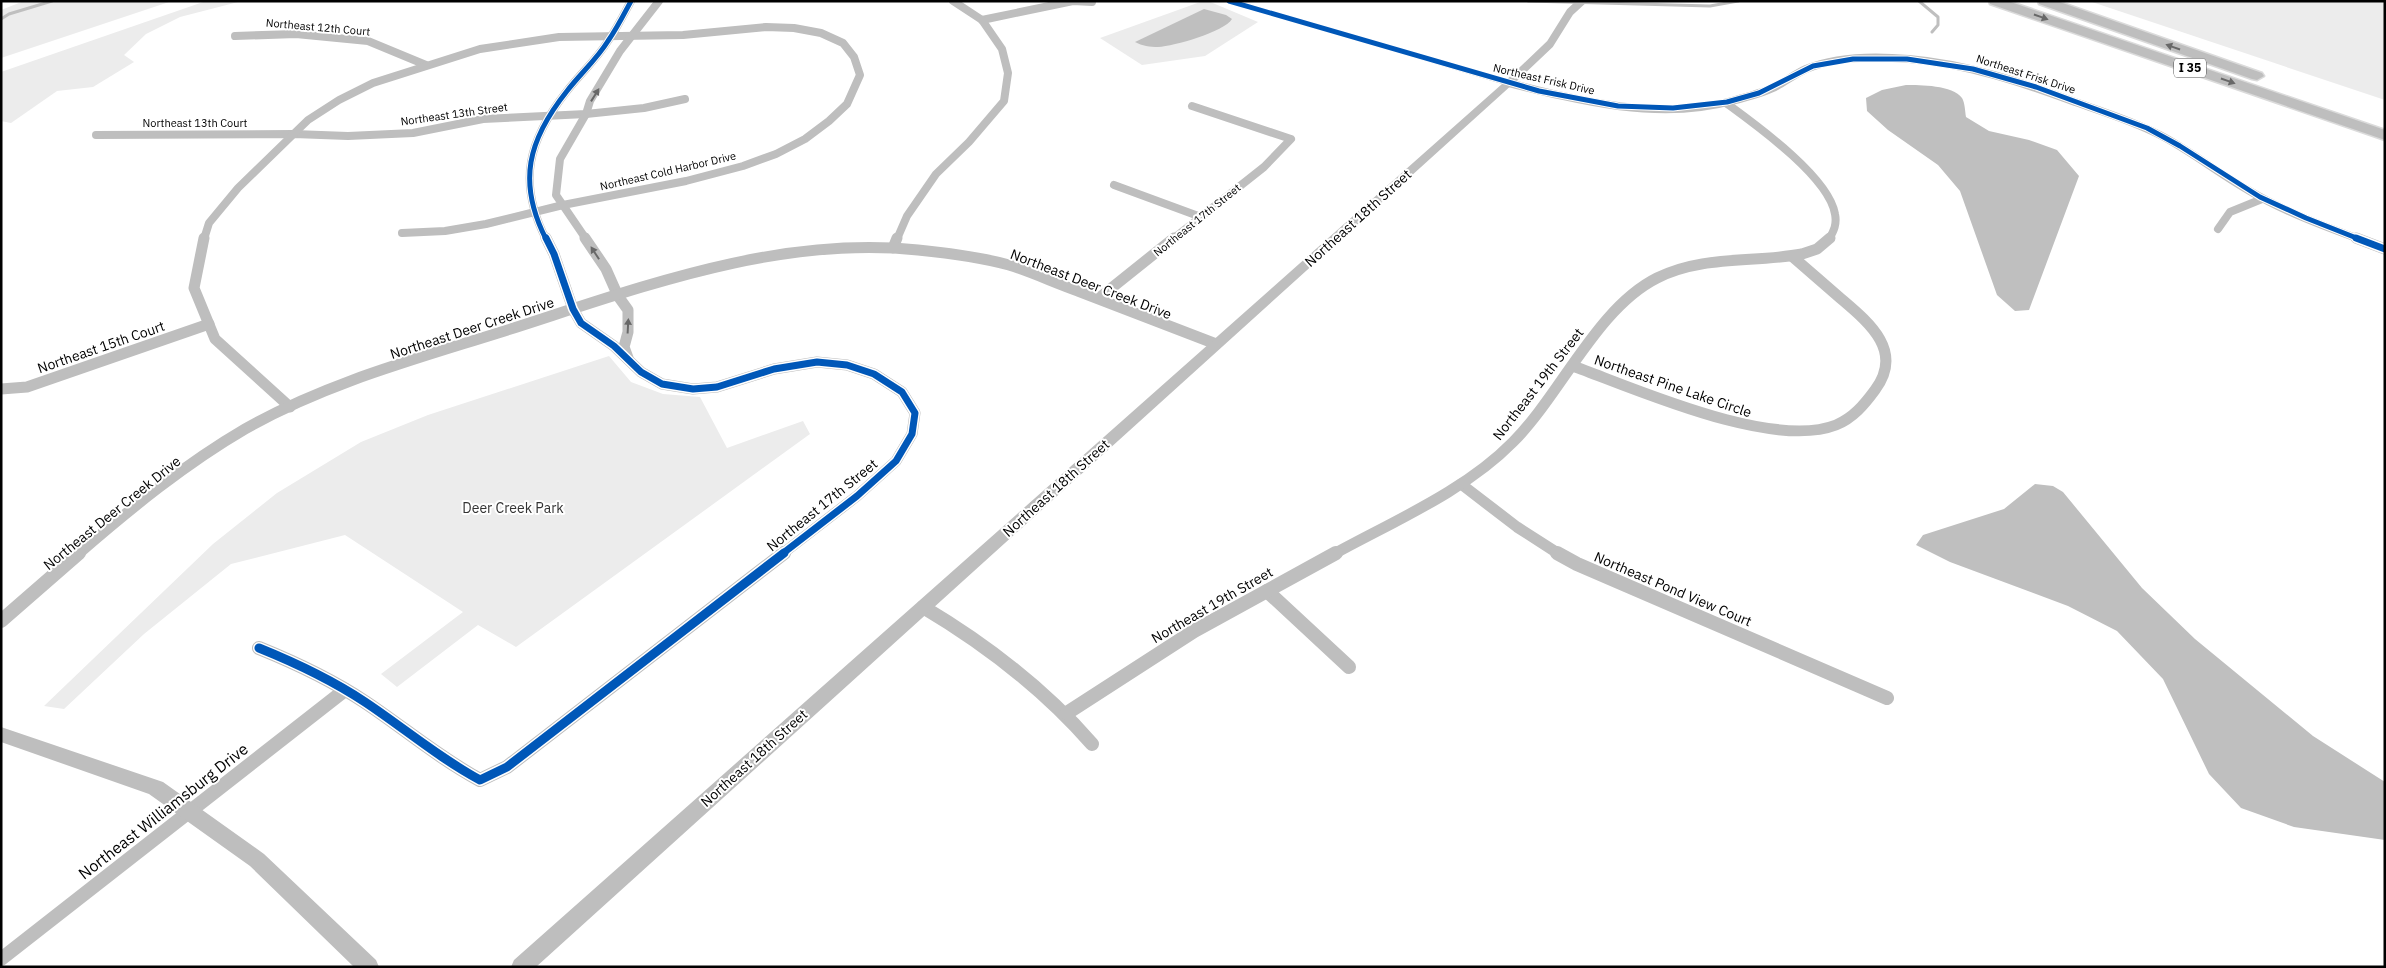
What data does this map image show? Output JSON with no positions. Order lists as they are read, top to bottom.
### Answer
{
  "streets": {
    "highway": ["I 35"],
    "street": [
      "Northeast 12th Court",
      "Northeast Frisk Drive",
      "Northeast 13th Street",
      "Northeast 13th Court",
      "Northeast Cold Harbor Drive",
      "Northeast 18th Street",
      "Northeast 17th Street",
      "Northeast Deer Creek Drive",
      "Northeast 15th Court",
      "Northeast 19th Street",
      "Northeast Pine Lake Circle",
      "Northeast Pond View Court",
      "Northeast Williamsburg Drive"
    ]
  },
  "crossings": [
    ["Northeast 12th Court", "Northeast Cold Harbor Drive"],
    ["Northeast Frisk Drive", "Northeast 18th Street"],
    ["Northeast Frisk Drive", "Northeast 19th Street"],
    ["Northeast 13th Street", "Northeast 13th Court"],
    ["Northeast 13th Street", "Northeast Cold Harbor Drive"],
    ["Northeast 13th Street", "Northeast 17th Street"],
    ["Northeast 13th Court", "Northeast Cold Harbor Drive"],
    ["Northeast Cold Harbor Drive", "Northeast 17th Street"],
    ["Northeast Cold Harbor Drive", "Northeast Deer Creek Drive"],
    ["Northeast Cold Harbor Drive", "Northeast 15th Court"],
    ["Northeast 18th Street", "Northeast Deer Creek Drive"],
    ["Northeast 17th Street", "Northeast Deer Creek Drive"],
    ["Northeast 17th Street", "Northeast Williamsburg Drive"],
    ["Northeast 19th Street", "Northeast Pine Lake Circle"],
    ["Northeast 19th Street", "Northeast Pond View Court"]
  ],
  "parks": ["Deer Creek Park"]
}
